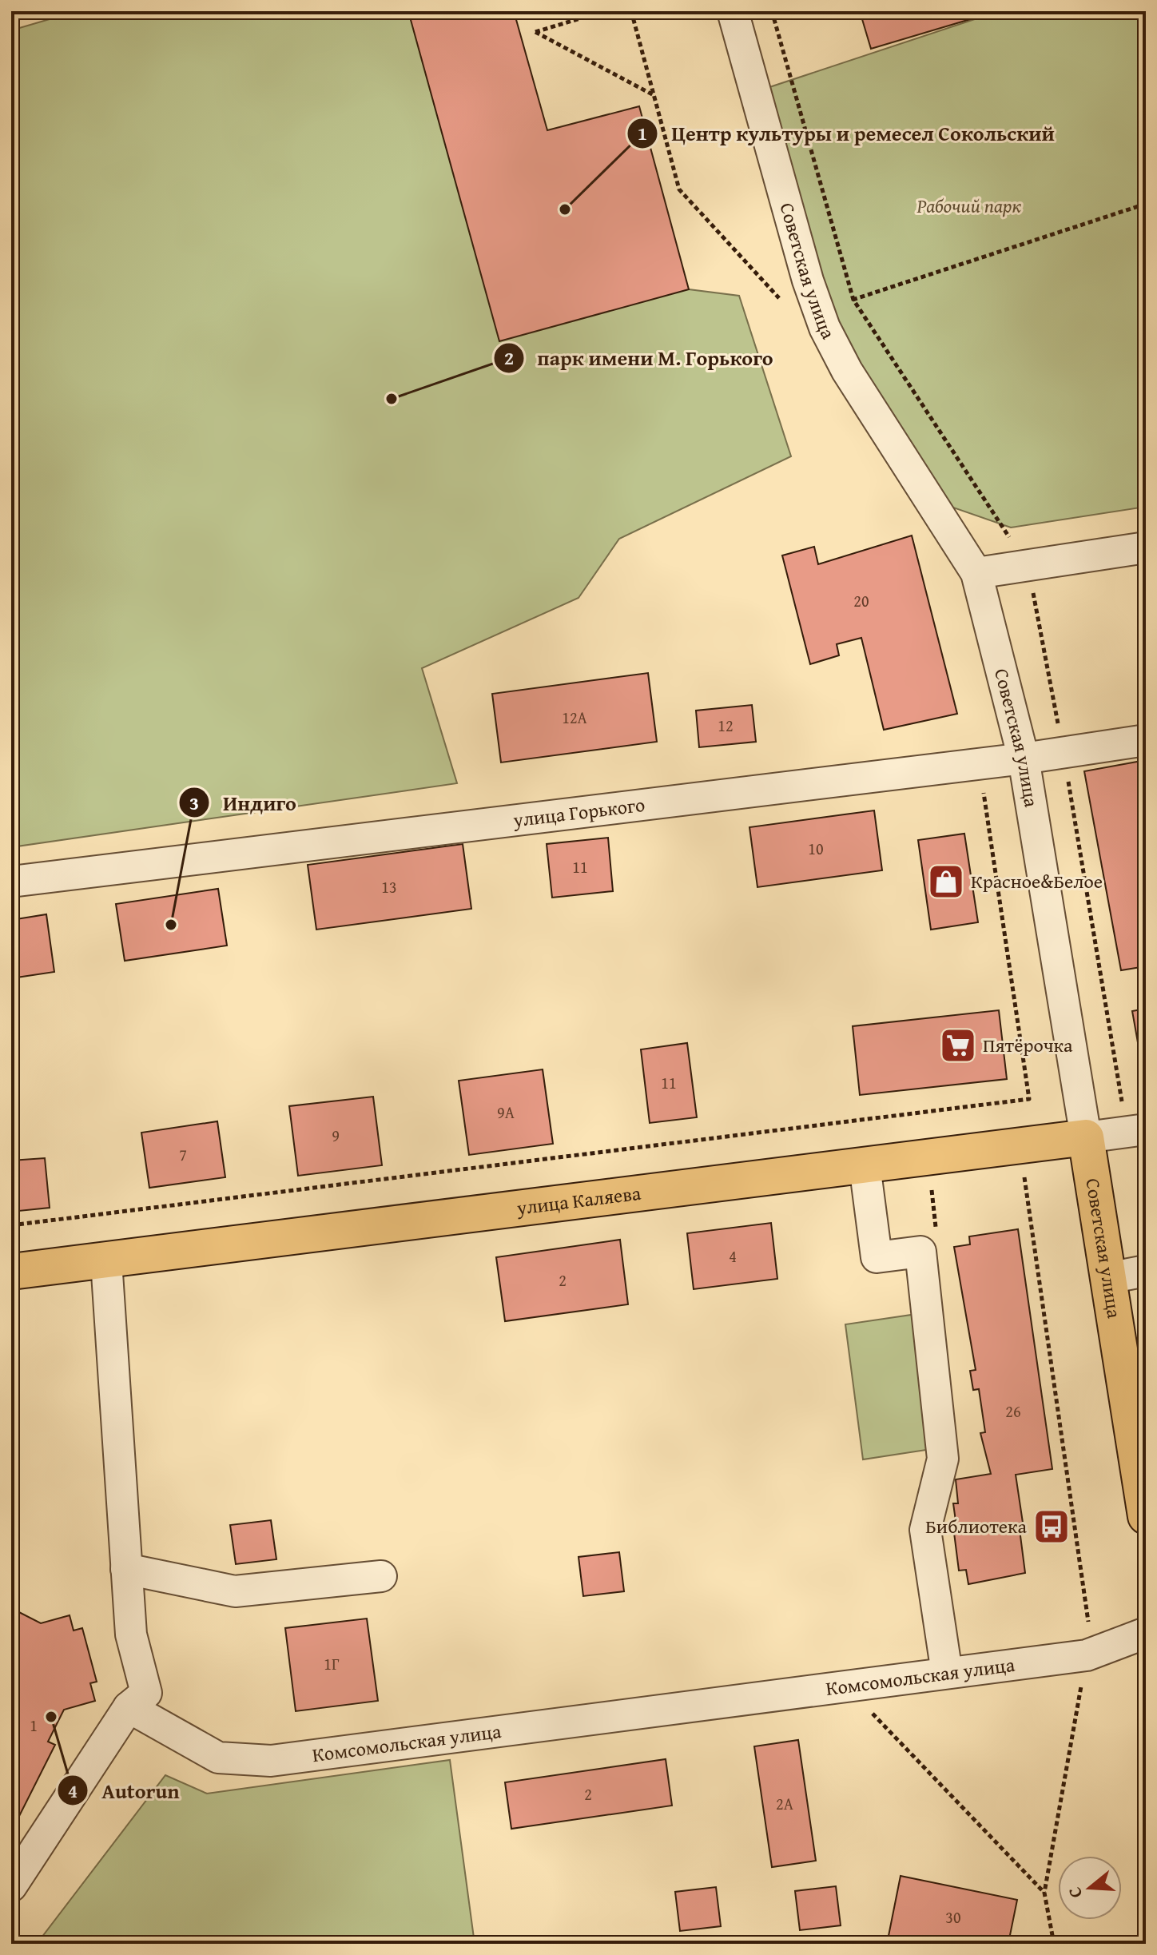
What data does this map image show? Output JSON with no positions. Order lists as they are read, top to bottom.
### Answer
{
  "streets": {
    "main road": ["Советская улица", "улица Каляева"],
    "street": ["улица Горького", "Комсомольская улица"]
  },
  "crossings": [
    ["Советская улица", "улица Горького"],
    ["Советская улица", "улица Каляева"]
  ],
  "parks": ["Рабочий парк"],
  "places": {
    "other": [
      "Центр культуры и ремесел Сокольский",
      "парк имени М. Горького",
      "Индиго",
      "Autorun"
    ],
    "shop": ["Красное&Белое"],
    "supermarket": ["Пятёрочка"],
    "bus stop": ["Библиотека"]
  },
  "house_numbers": [
    "20",
    "12А",
    "12",
    "10",
    "11",
    "13",
    "11",
    "9А",
    "9",
    "7",
    "4",
    "2",
    "26",
    "1Г",
    "1",
    "2",
    "2А",
    "30"
  ],
  "north": "left"
}
